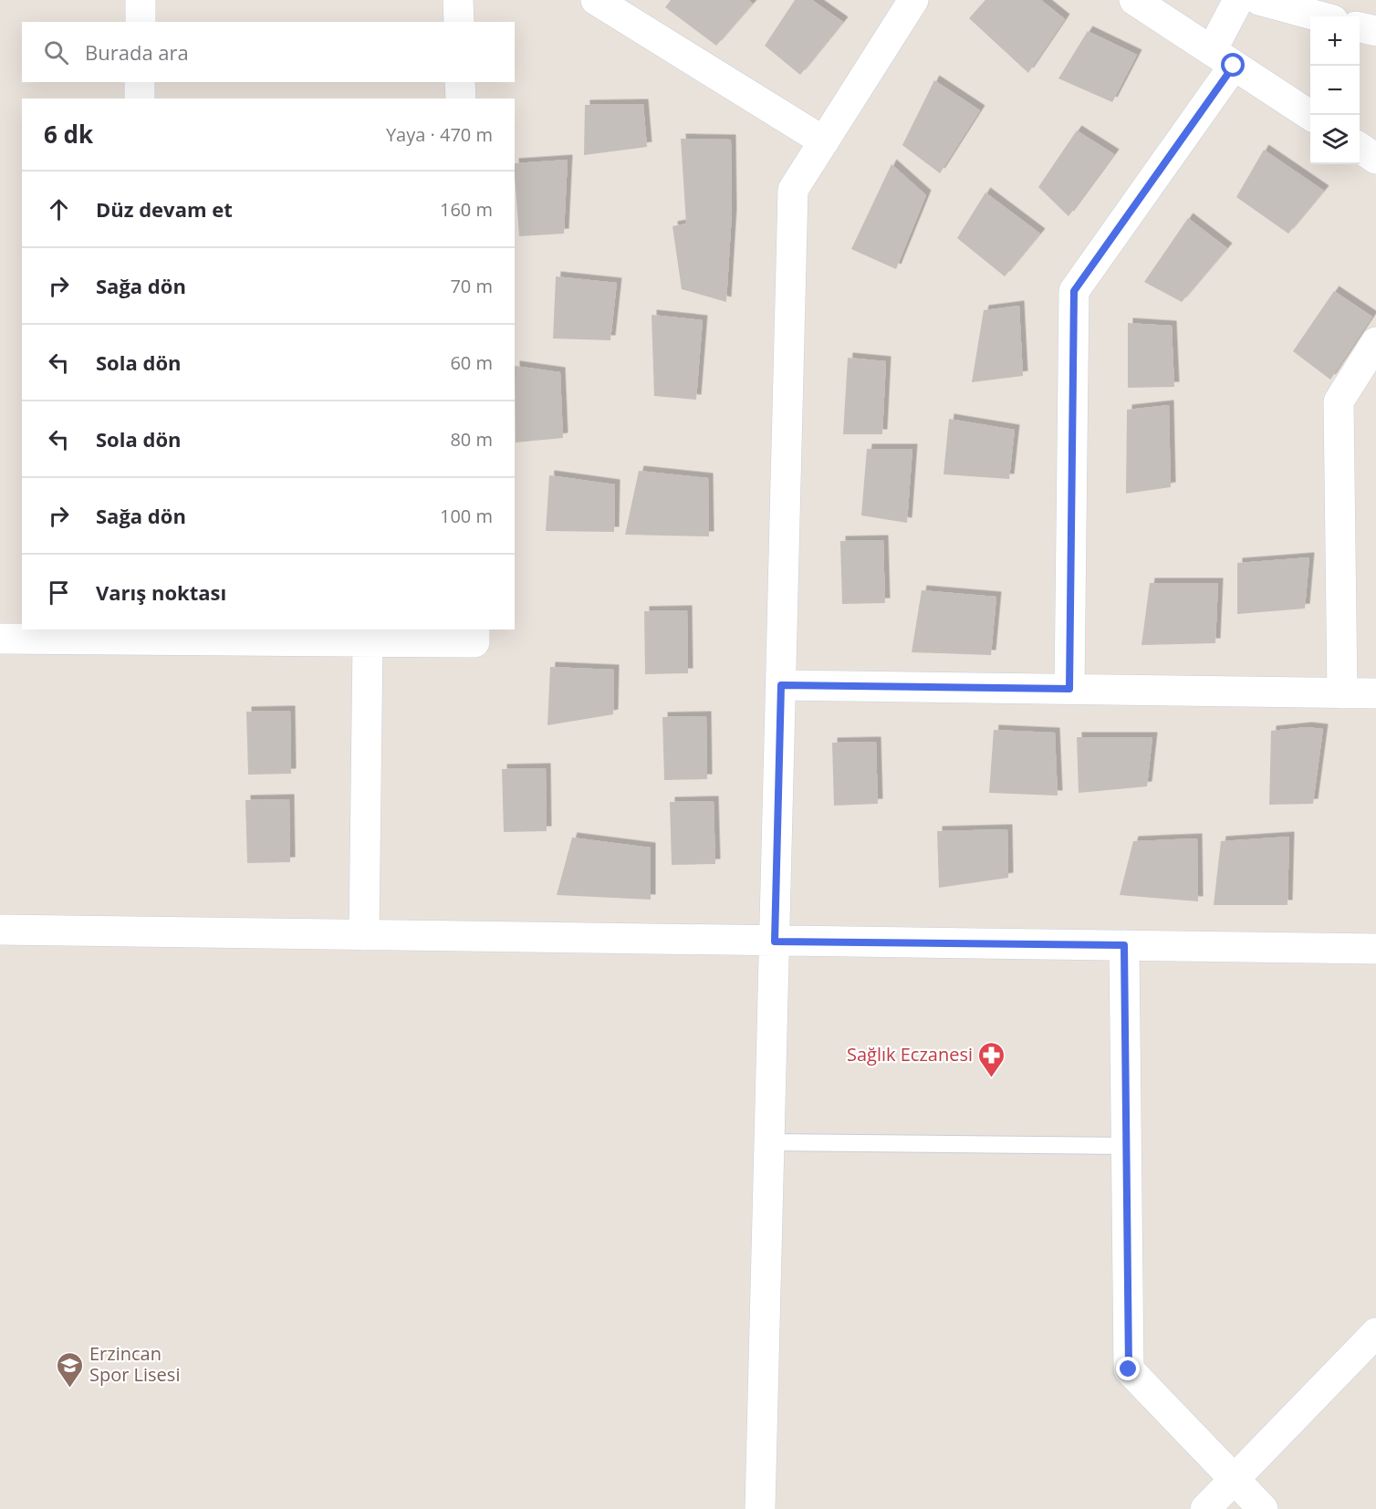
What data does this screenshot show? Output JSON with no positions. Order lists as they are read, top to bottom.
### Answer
{
  "places": {
    "pharmacy": ["Sağlık Eczanesi"],
    "school or university": ["Erzincan Spor Lisesi"]
  },
  "page": {
    "map_buttons": ["+", "−"],
    "search": "Burada ara",
    "heading": ["6 dk", "Yaya · 470 m"],
    "list": [
      ["Düz devam et", "160 m"],
      ["Sağa dön", "70 m"],
      ["Sola dön", "60 m"],
      ["Sola dön", "80 m"],
      ["Sağa dön", "100 m"],
      "Varış noktası"
    ]
  }
}
